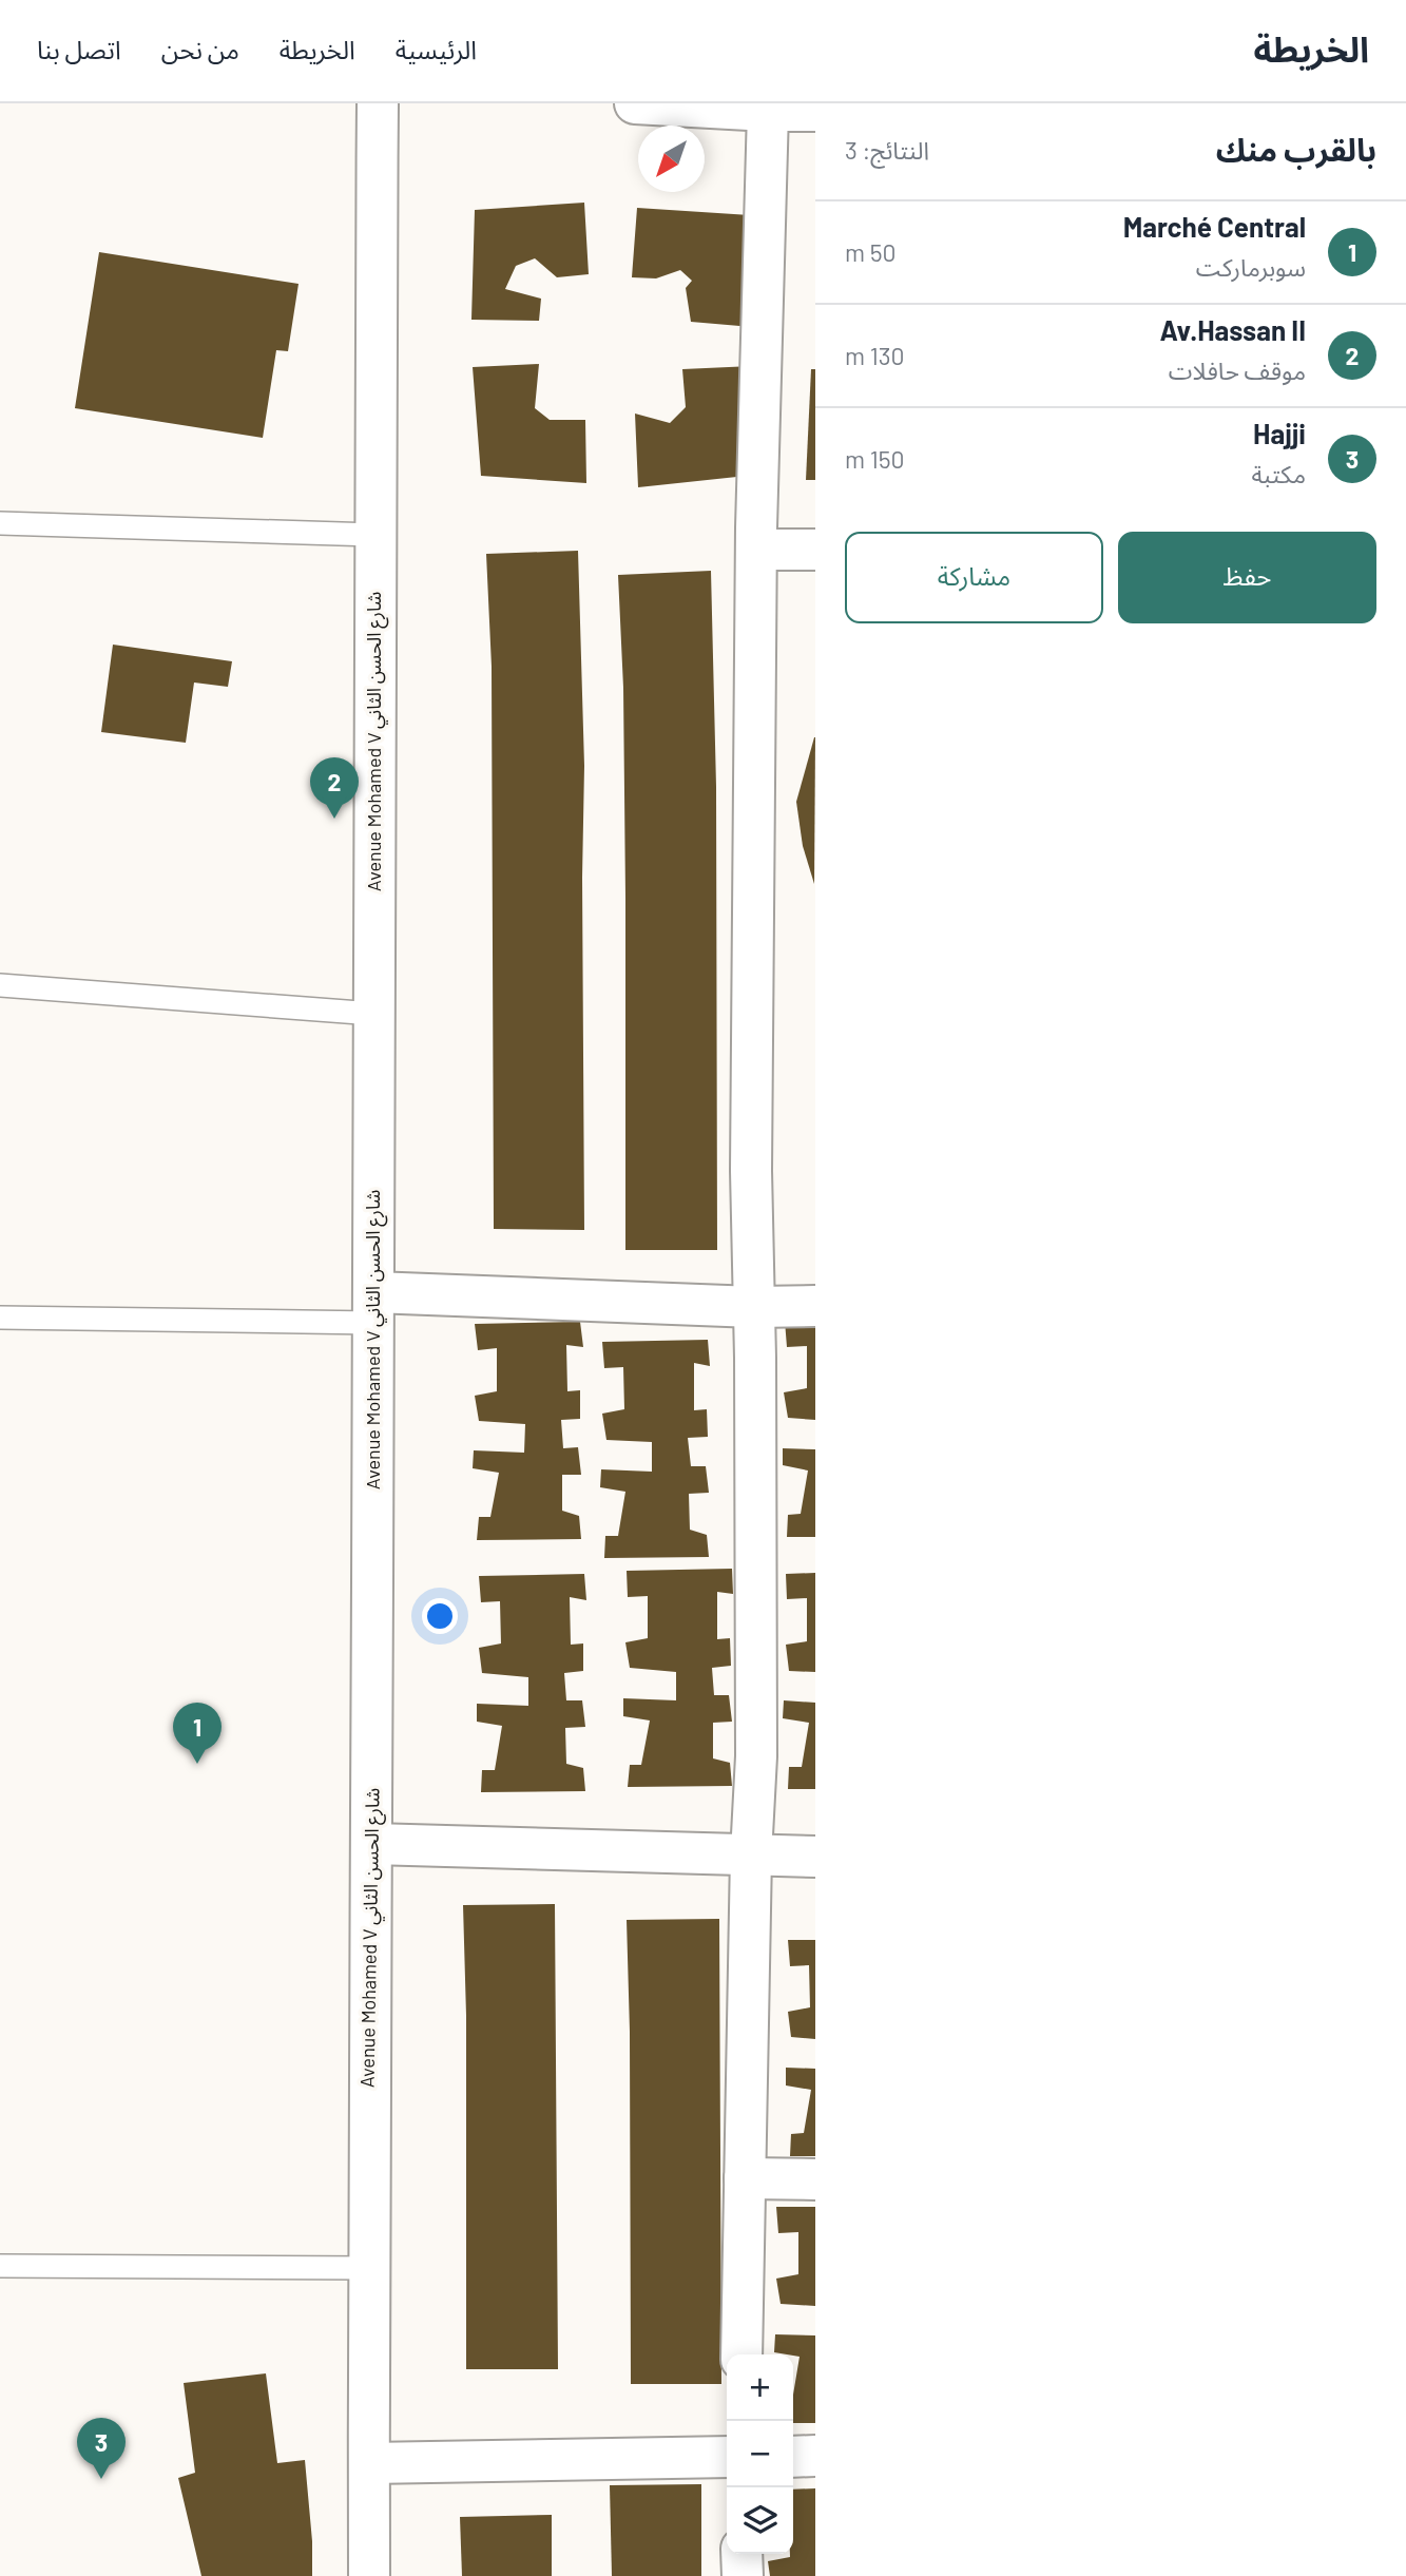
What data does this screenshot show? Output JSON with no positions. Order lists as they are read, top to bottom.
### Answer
{
  "streets": {
    "street": ["Avenue Mohamed V شارع الحسن الثاني"]
  },
  "north": "bottom left",
  "page": {
    "header": "الخريطة",
    "nav": [
      "الرئيسية",
      "الخريطة",
      "من نحن",
      "اتصل بنا"
    ],
    "heading": ["بالقرب منك", "النتائج: 3"],
    "list": [
      {
        "mark": "1",
        "name": "Marché Central",
        "note": "سوبرماركت",
        "value": "50 m"
      },
      {
        "mark": "2",
        "name": "Av.Hassan II",
        "note": "موقف حافلات",
        "value": "130 m"
      },
      {
        "mark": "3",
        "name": "Hajji",
        "note": "مكتبة",
        "value": "150 m"
      }
    ],
    "buttons": ["حفظ", "مشاركة"],
    "pins": ["2", "1", "3"],
    "map_buttons": ["+", "−"]
  }
}
